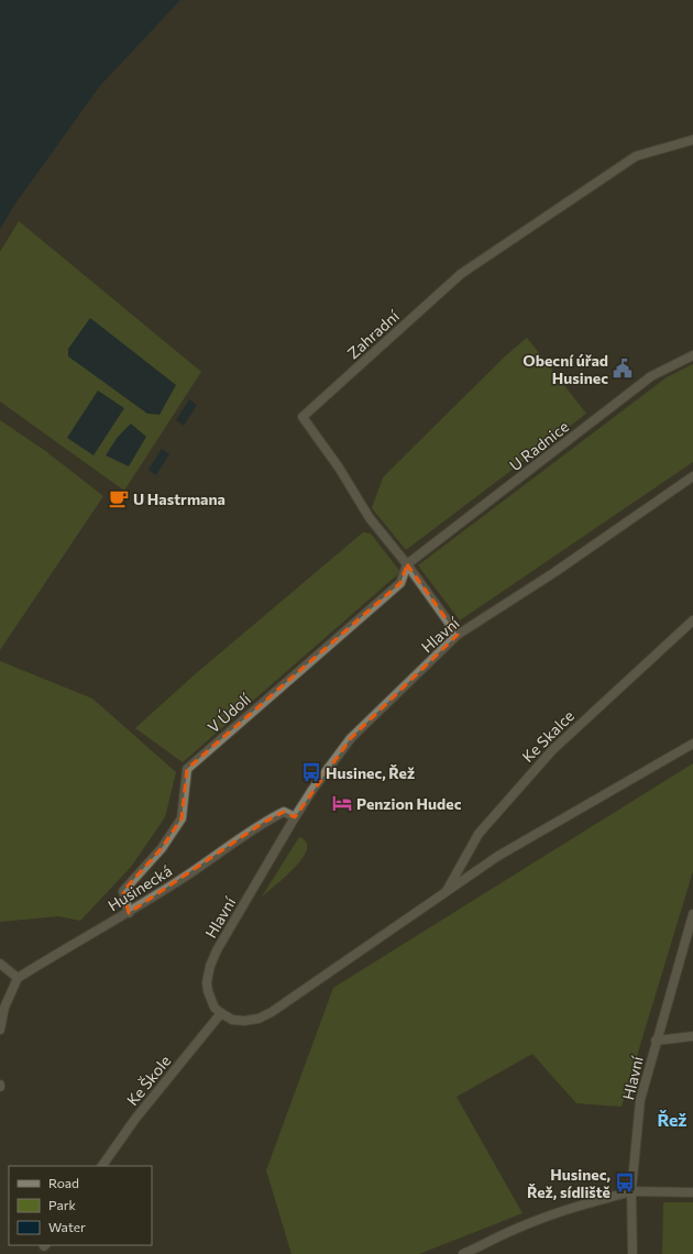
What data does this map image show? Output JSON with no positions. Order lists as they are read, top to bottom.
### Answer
{
  "streets": {
    "street": [
      "Zahradní",
      "U Radnice",
      "Hlavní",
      "V Údolí",
      "Ke Skalce",
      "Husinecká",
      "Ke Škole"
    ]
  },
  "crossings": [
    ["Zahradní", "U Radnice"],
    ["Zahradní", "Hlavní"],
    ["Zahradní", "V Údolí"],
    ["U Radnice", "V Údolí"],
    ["Hlavní", "Husinecká"],
    ["Hlavní", "Ke Škole"],
    ["V Údolí", "Husinecká"]
  ],
  "districts": ["Řež"],
  "places": {
    "public building": ["Obecní úřad Husinec"],
    "cafe": ["U Hastrmana"],
    "bus stop": ["Husinec, Řež", "Husinec, Řež, sídliště"],
    "hotel": ["Penzion Hudec"]
  },
  "legend": ["Road", "Park", "Water"]
}
